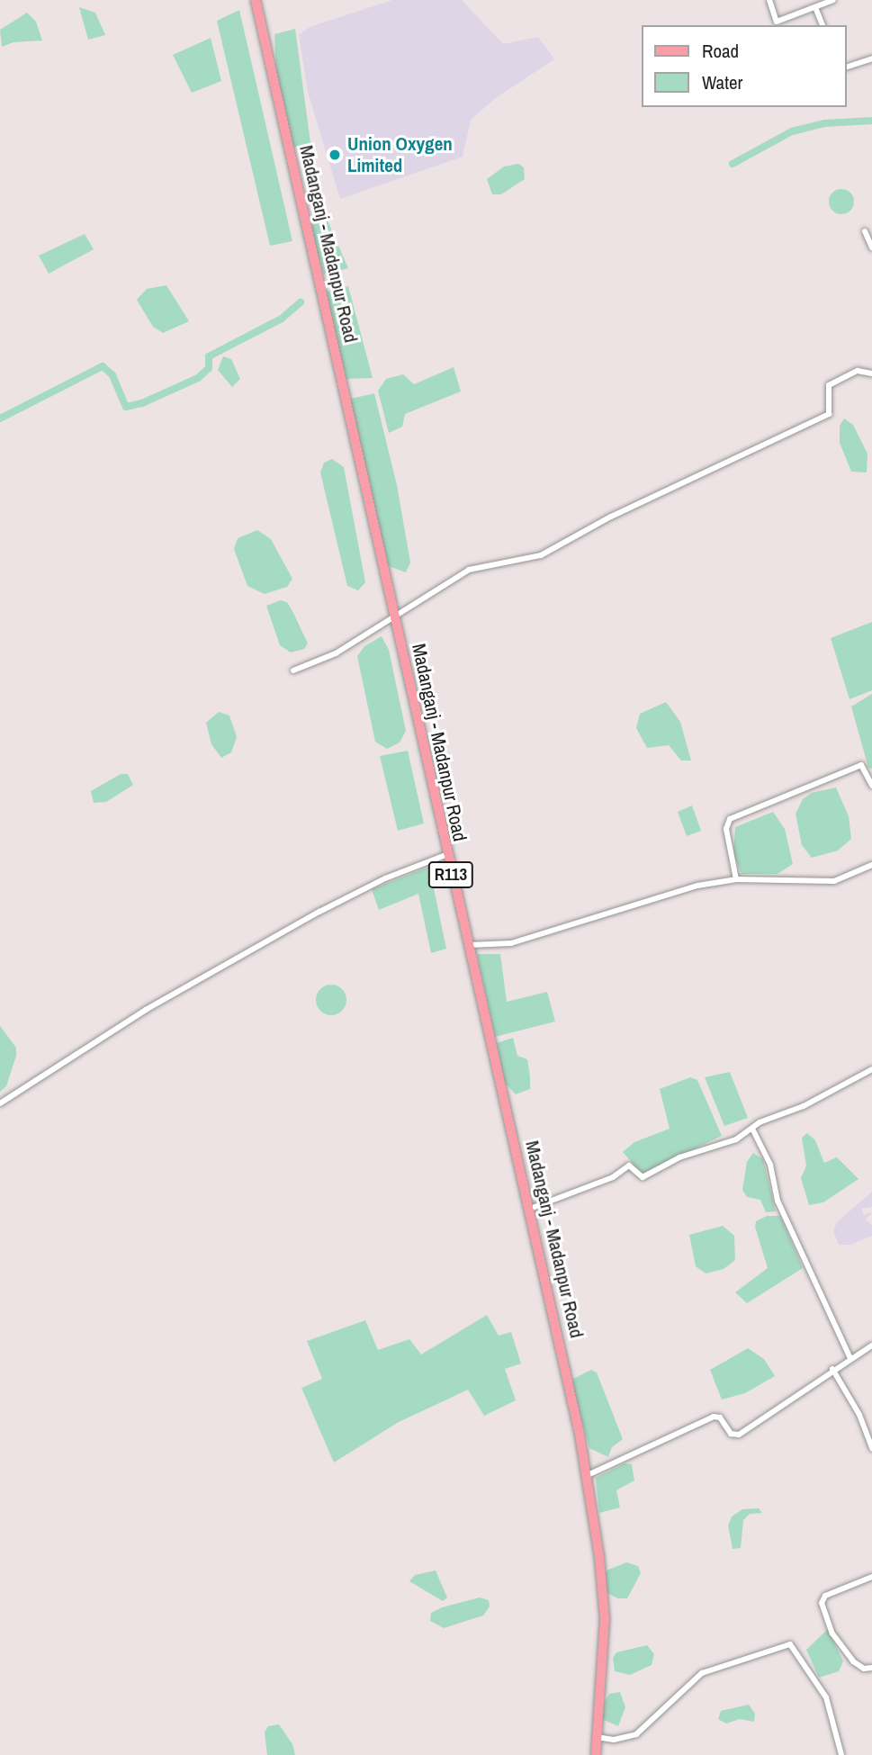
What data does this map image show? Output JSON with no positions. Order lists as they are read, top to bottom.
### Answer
{
  "streets": {
    "main road": ["Madanganj - Madanpur Road", "R113"]
  },
  "places": ["Union Oxygen Limited"],
  "legend": ["Road", "Water"]
}
